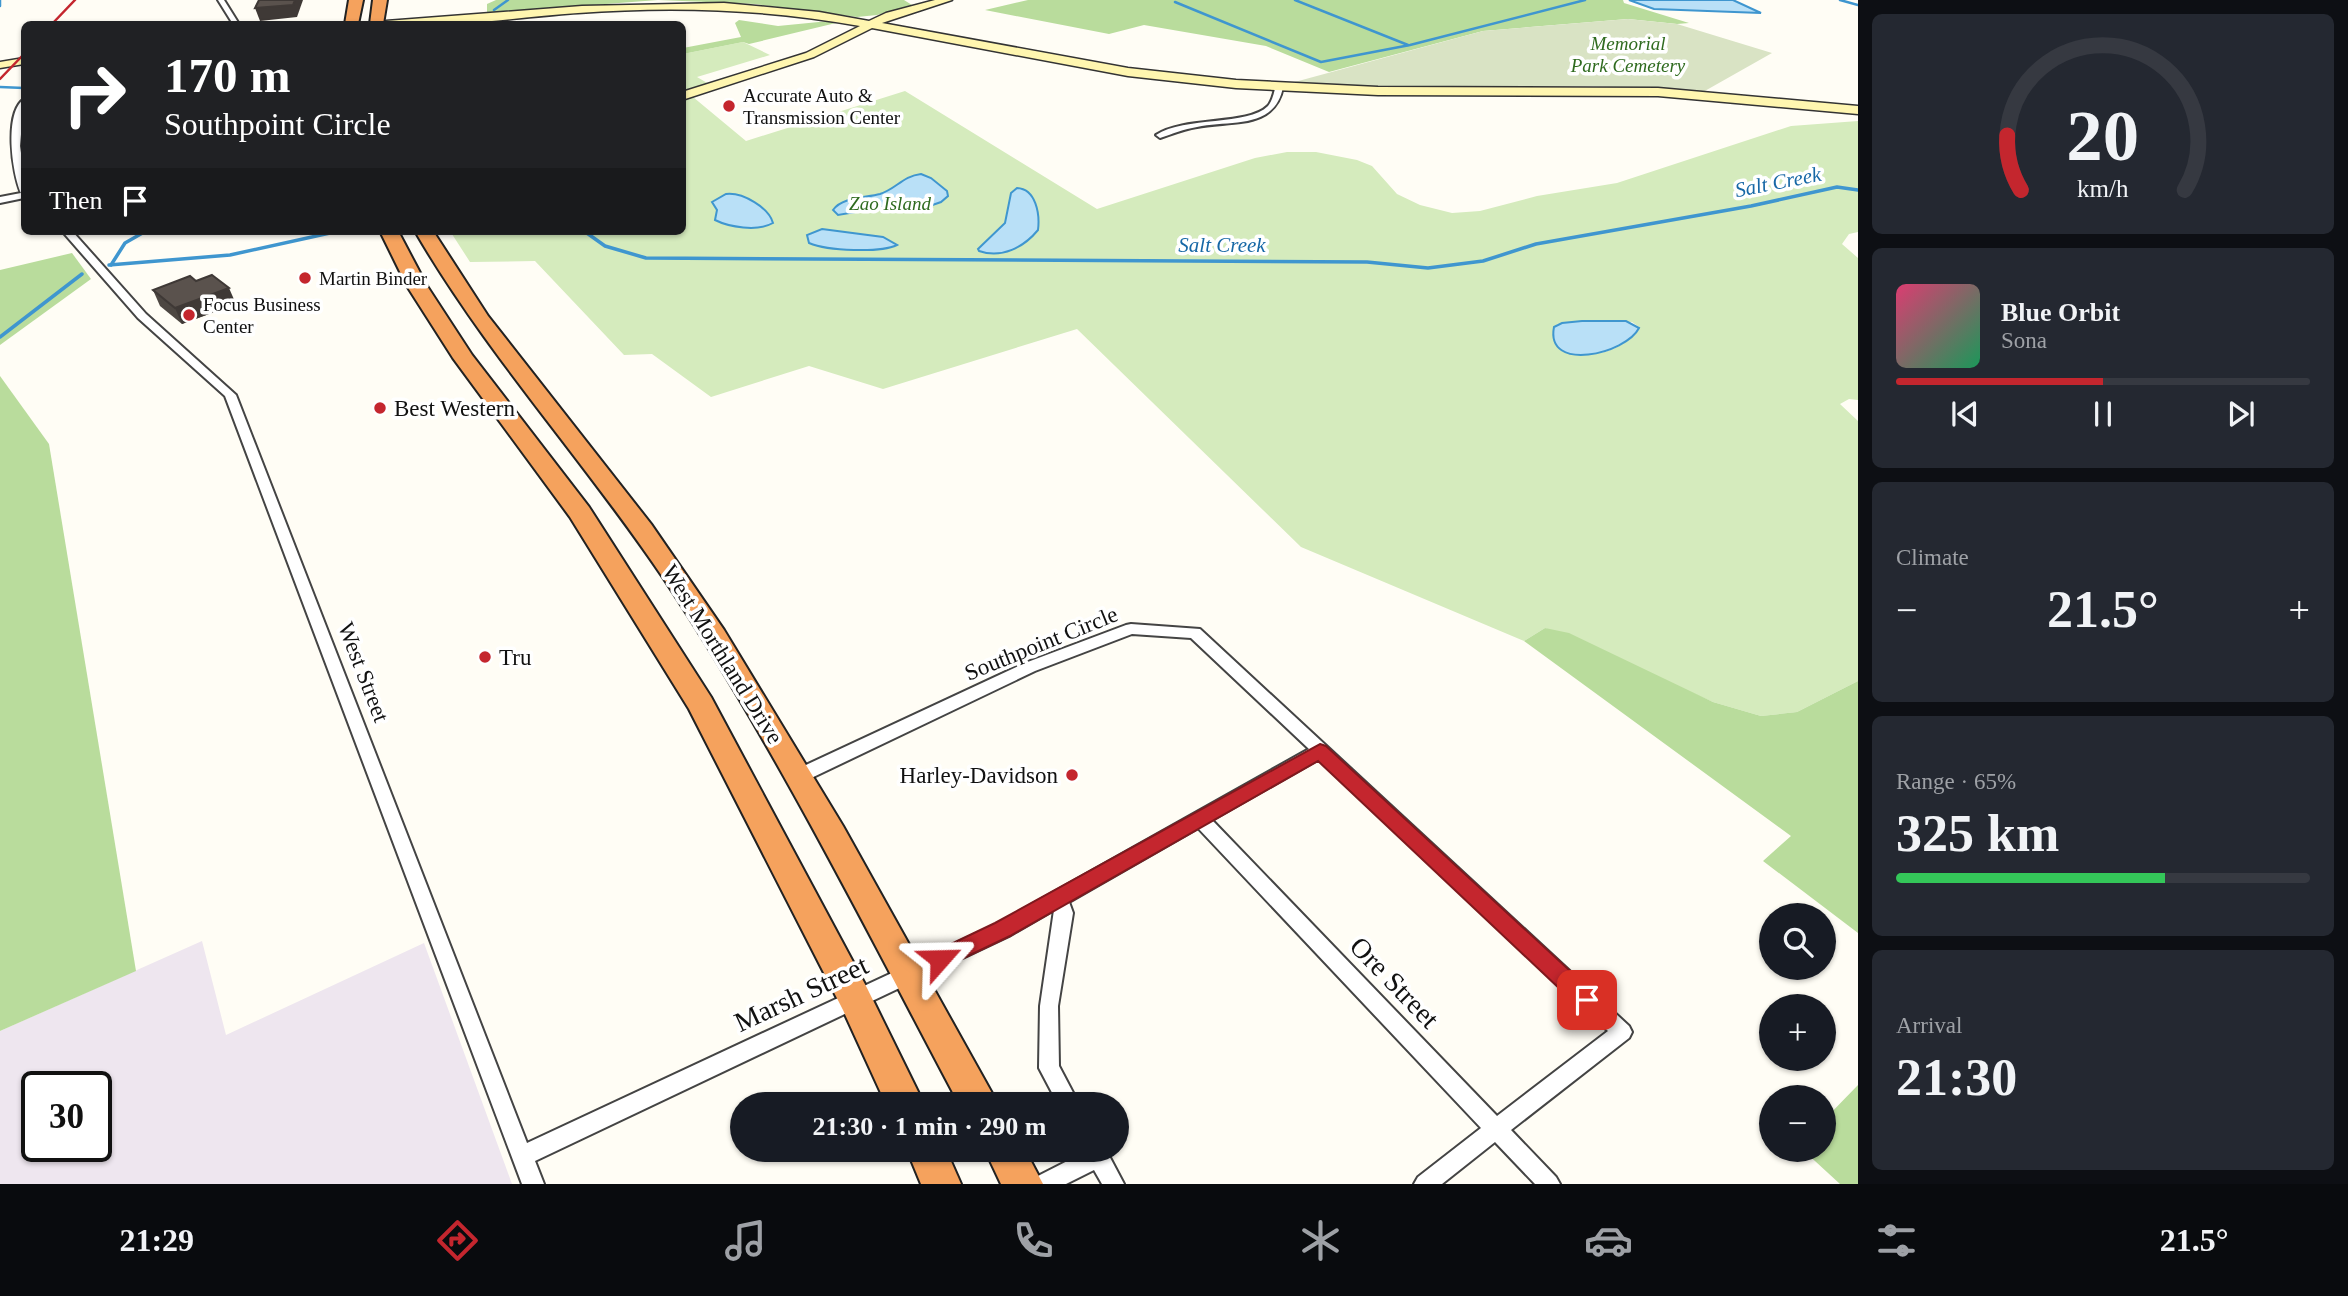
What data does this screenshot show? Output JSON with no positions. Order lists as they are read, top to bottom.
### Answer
{
  "streets": {
    "highway": ["West Morthland Drive"],
    "street": [
      "Southpoint Circle",
      "West Street",
      "Ore Street",
      "Marsh Street"
    ]
  },
  "crossings": [
    ["Southpoint Circle", "West Morthland Drive"],
    ["Southpoint Circle", "Ore Street"],
    ["Southpoint Circle", "Marsh Street"],
    ["West Morthland Drive", "Marsh Street"],
    ["West Street", "Marsh Street"],
    ["Ore Street", "Marsh Street"]
  ],
  "water": ["Salt Creek"],
  "parks": ["Memorial Park Cemetery", "Zao Island"],
  "places": [
    "Accurate Auto & Transmission Center",
    "Martin Binder",
    "Focus Business Center",
    "Best Western",
    "Tru",
    "Harley-Davidson"
  ],
  "page": {
    "turn": ["170 m", "Southpoint Circle"],
    "then": "Then",
    "song": ["Blue Orbit", "Sona"],
    "tile": [
      "Climate",
      ["Range · 65%", "325 km"],
      ["Arrival", "21:30"]
    ],
    "heat": ["−", "21.5°", "+"],
    "map_buttons": ["+", "−"],
    "limit": "30",
    "trip": "21:30 · 1 min · 290 m",
    "tabs": ["21:29", "21.5°"],
    "gauge": ["20", "km/h"]
  }
}
